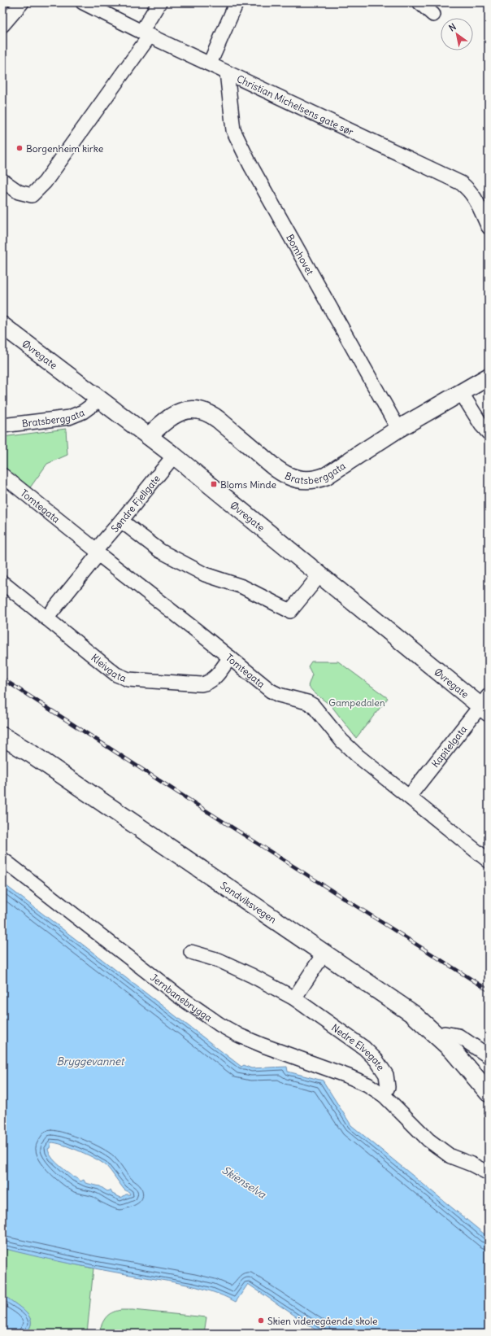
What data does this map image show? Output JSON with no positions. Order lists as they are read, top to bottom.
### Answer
{
  "streets": {
    "main road": ["Sandviksvegen"],
    "street": [
      "Christian Michelsens gate sør",
      "Bomhovet",
      "Øvregate",
      "Bratsberggata",
      "Søndre Fjellgate",
      "Tomtegata",
      "Kleivgata",
      "Kapitelgata",
      "Jernbanebrygga",
      "Nedre Elvegate"
    ]
  },
  "crossings": [
    ["Christian Michelsens gate sør", "Bomhovet"],
    ["Bomhovet", "Bratsberggata"],
    ["Øvregate", "Bratsberggata"],
    ["Øvregate", "Søndre Fjellgate"],
    ["Øvregate", "Kapitelgata"],
    ["Søndre Fjellgate", "Tomtegata"],
    ["Søndre Fjellgate", "Kleivgata"],
    ["Tomtegata", "Kleivgata"],
    ["Tomtegata", "Kapitelgata"],
    ["Jernbanebrygga", "Nedre Elvegate"]
  ],
  "water": ["Bryggevannet", "Skienselva"],
  "parks": ["Gampedalen"],
  "places": {
    "other": ["Borgenheim kirke", "Skien videregående skole"],
    "transit": ["Bloms Minde"]
  },
  "north": "top left"
}
